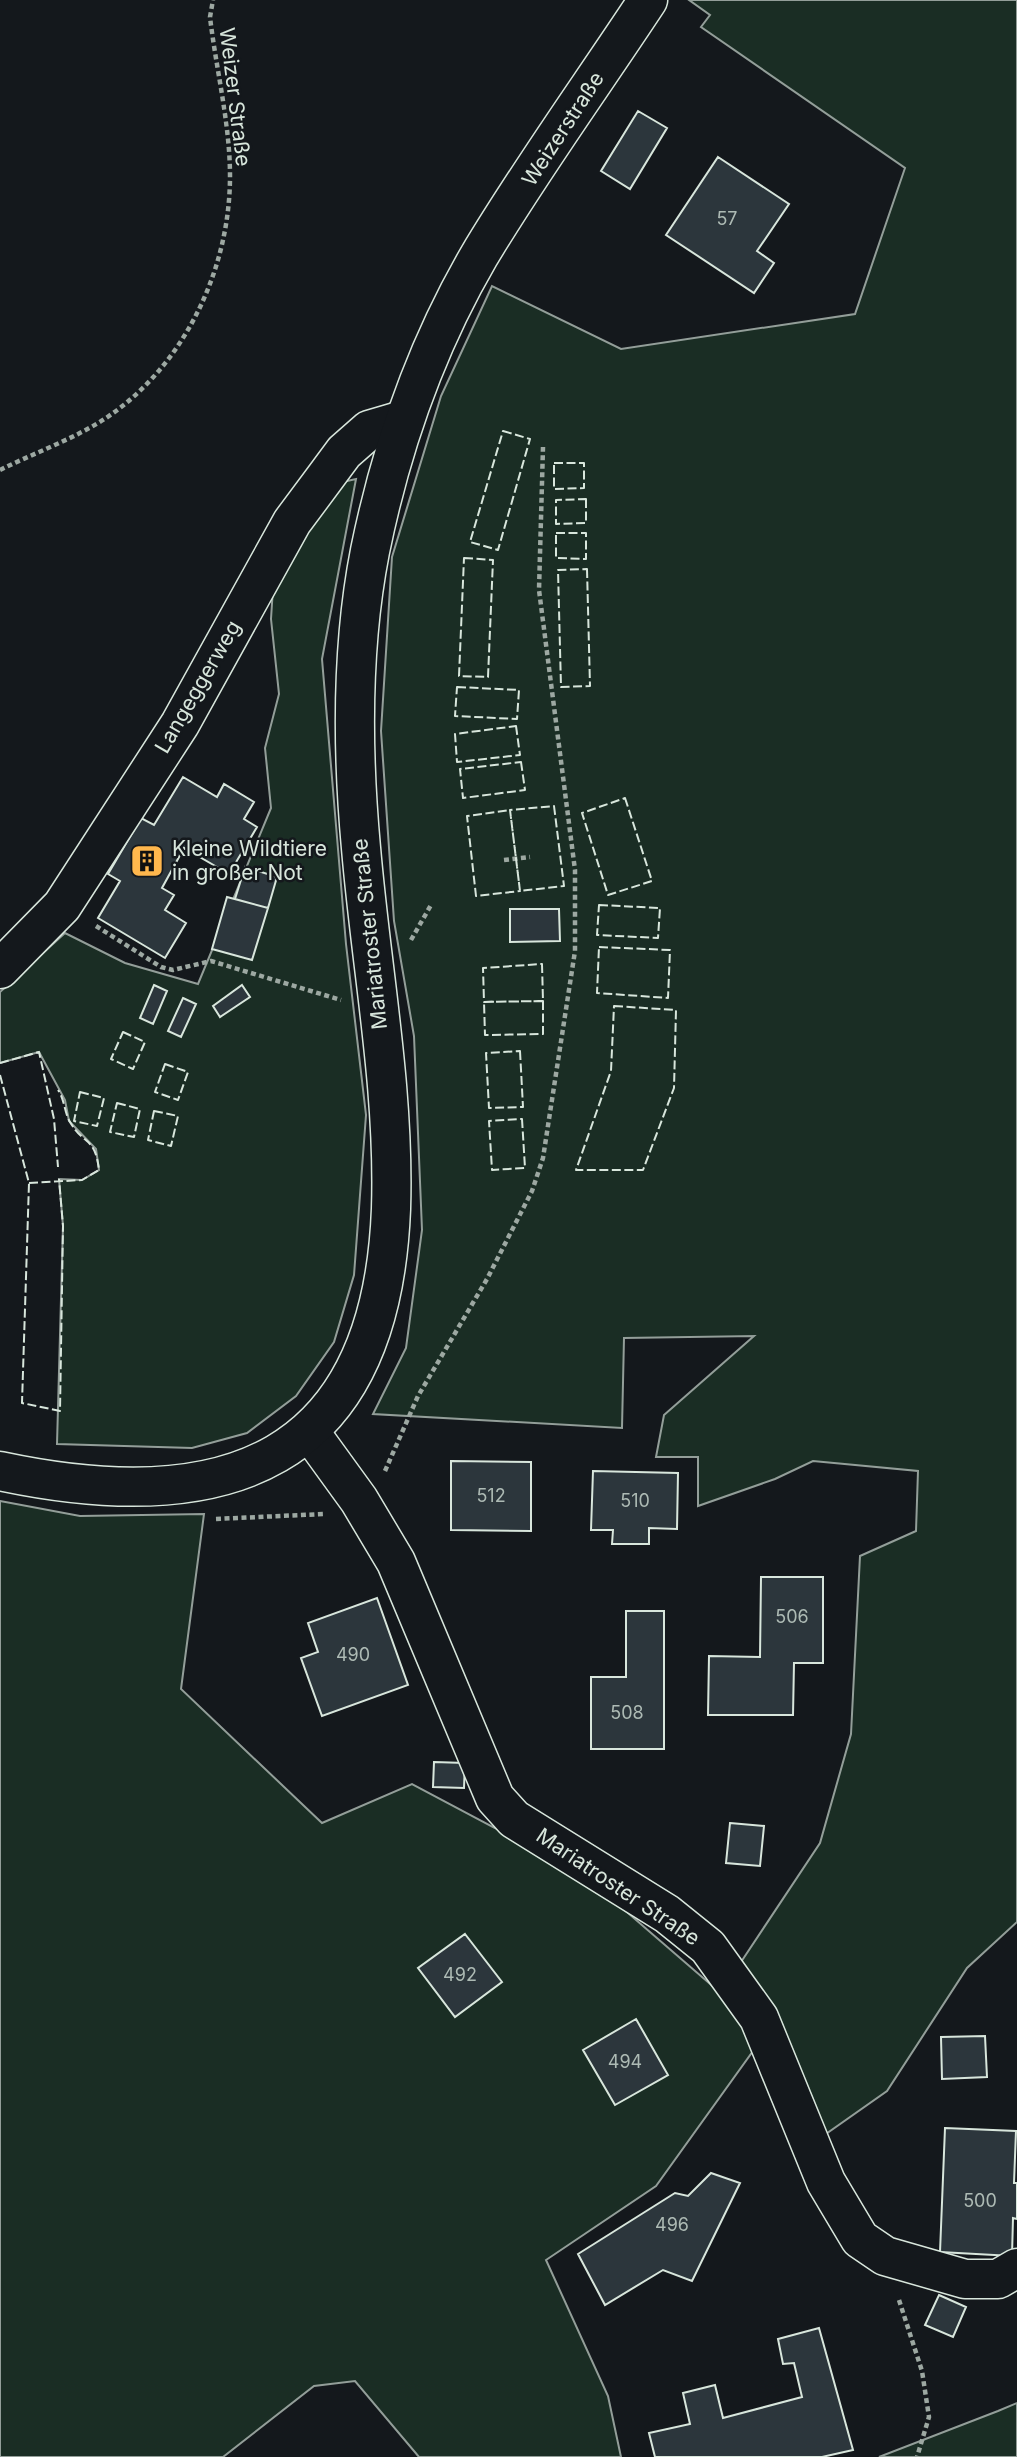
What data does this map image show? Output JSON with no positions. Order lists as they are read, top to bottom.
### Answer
{
  "streets": {
    "main road": ["Weizerstraße", "Langeggerweg", "Mariatroster Straße"],
    "path": ["Weizer Straße"]
  },
  "crossings": [
    ["Weizerstraße", "Langeggerweg"],
    ["Weizerstraße", "Mariatroster Straße"],
    ["Langeggerweg", "Mariatroster Straße"]
  ],
  "places": {
    "building": ["Kleine Wildtiere in großer Not"]
  },
  "house_numbers": [
    "57",
    "512",
    "510",
    "506",
    "490",
    "508",
    "492",
    "494",
    "500",
    "496"
  ]
}
